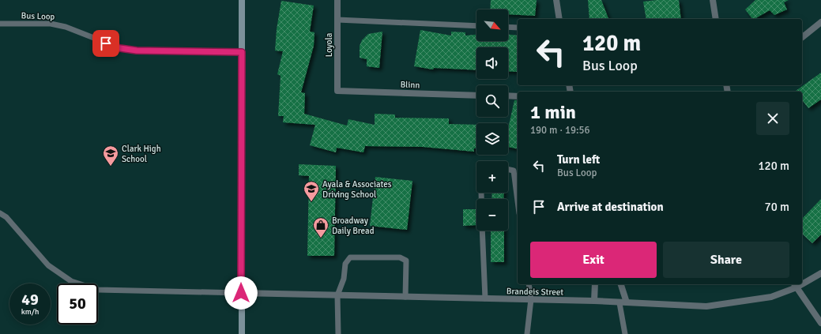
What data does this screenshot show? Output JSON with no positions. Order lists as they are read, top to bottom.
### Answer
{
  "streets": {
    "street": ["Loyola", "Blinn", "Brandeis Street"],
    "lane": ["Bus Loop"]
  },
  "crossings": [
    ["Loyola", "Blinn"]
  ],
  "places": {
    "school or university": ["Clark High School", "Ayala & Associates Driving School"],
    "shop": ["Broadway Daily Bread"]
  },
  "north": "bottom right",
  "page": {
    "map_buttons": ["+", "−"],
    "turn": ["120 m", "Bus Loop"],
    "heading": ["1 min", "190 m · 19:56"],
    "list": [
      {
        "name": "Turn left",
        "note": "Bus Loop",
        "value": "120 m"
      },
      {
        "name": "Arrive at destination",
        "value": "70 m"
      }
    ],
    "buttons": ["Exit", "Share"],
    "speed": "49 km/h",
    "limit": "50"
  }
}
